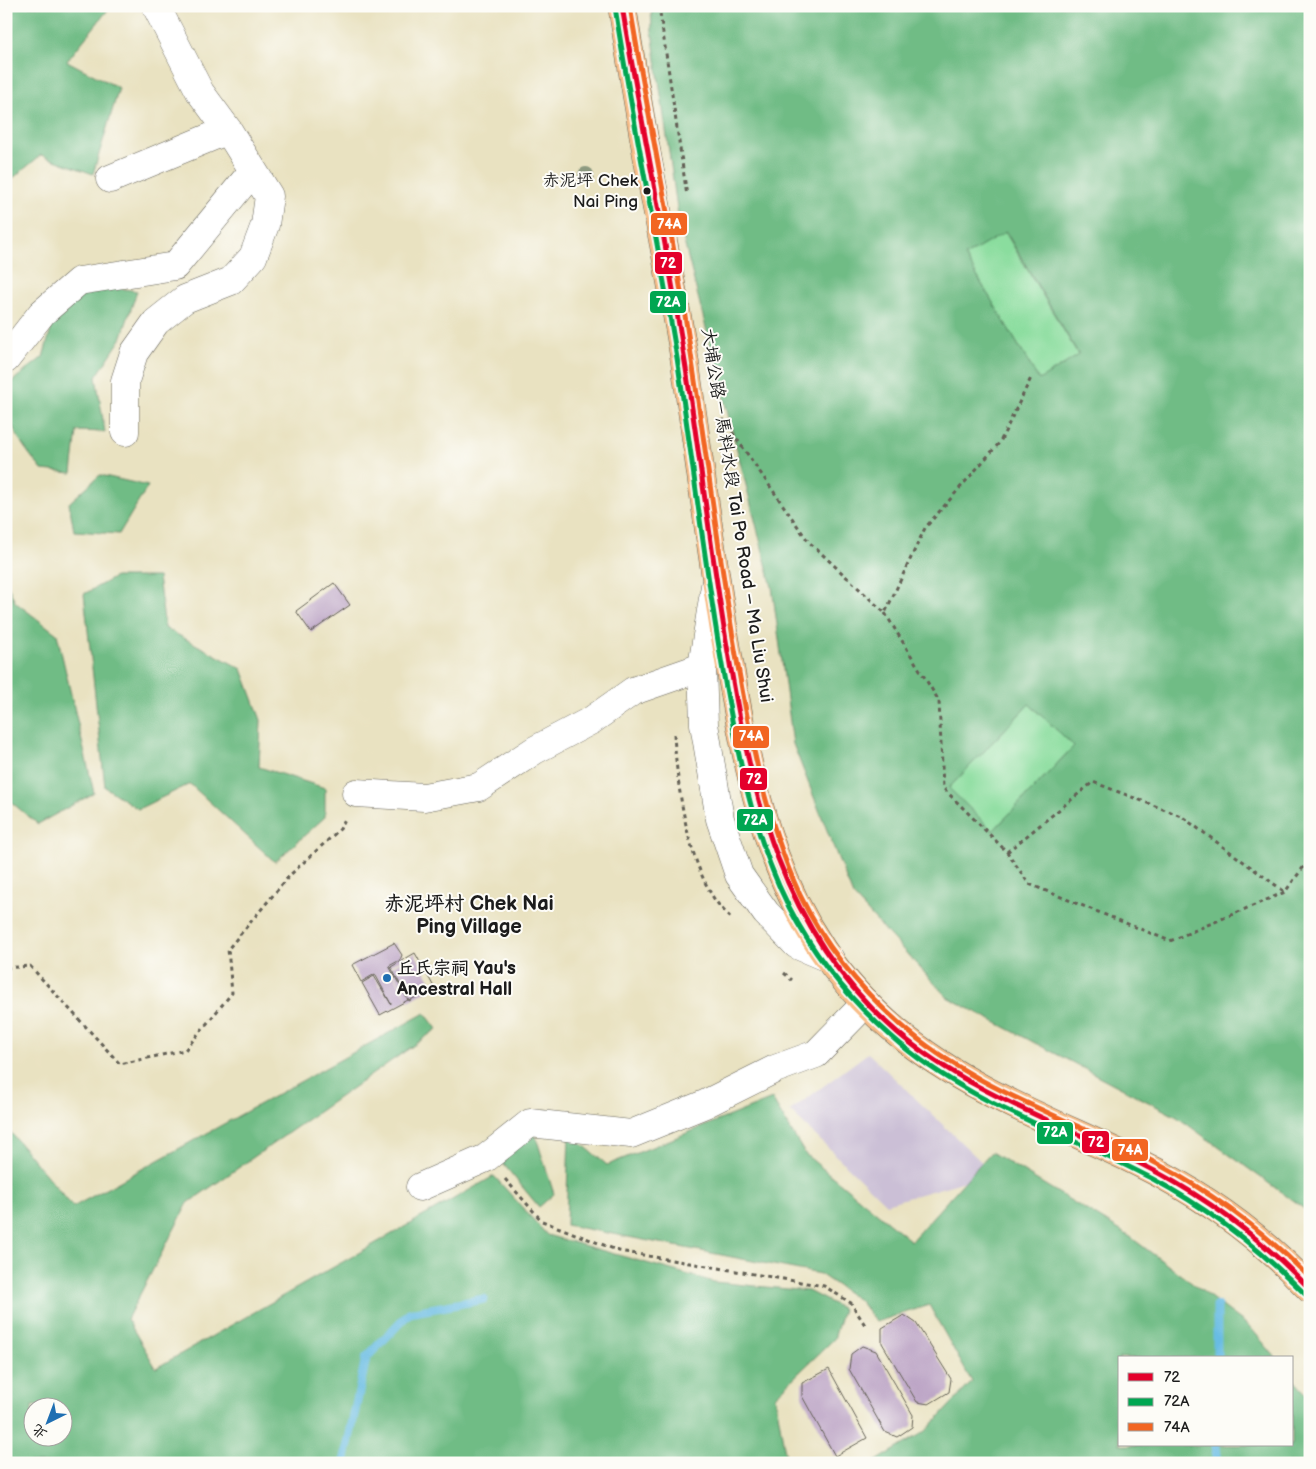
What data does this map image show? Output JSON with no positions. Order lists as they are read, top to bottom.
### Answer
{
  "streets": {
    "main road": ["大埔公路－馬料水段 Tai Po Road – Ma Liu Shui"]
  },
  "districts": ["赤泥坪村 Chek Nai Ping Village"],
  "places": ["赤泥坪 Chek Nai Ping", "丘氏宗祠 Yau's Ancestral Hall"],
  "lines": ["transit line 72", "transit line 74A", "transit line 72A"],
  "legend": ["72", "72A", "74A"],
  "north": "bottom left"
}
